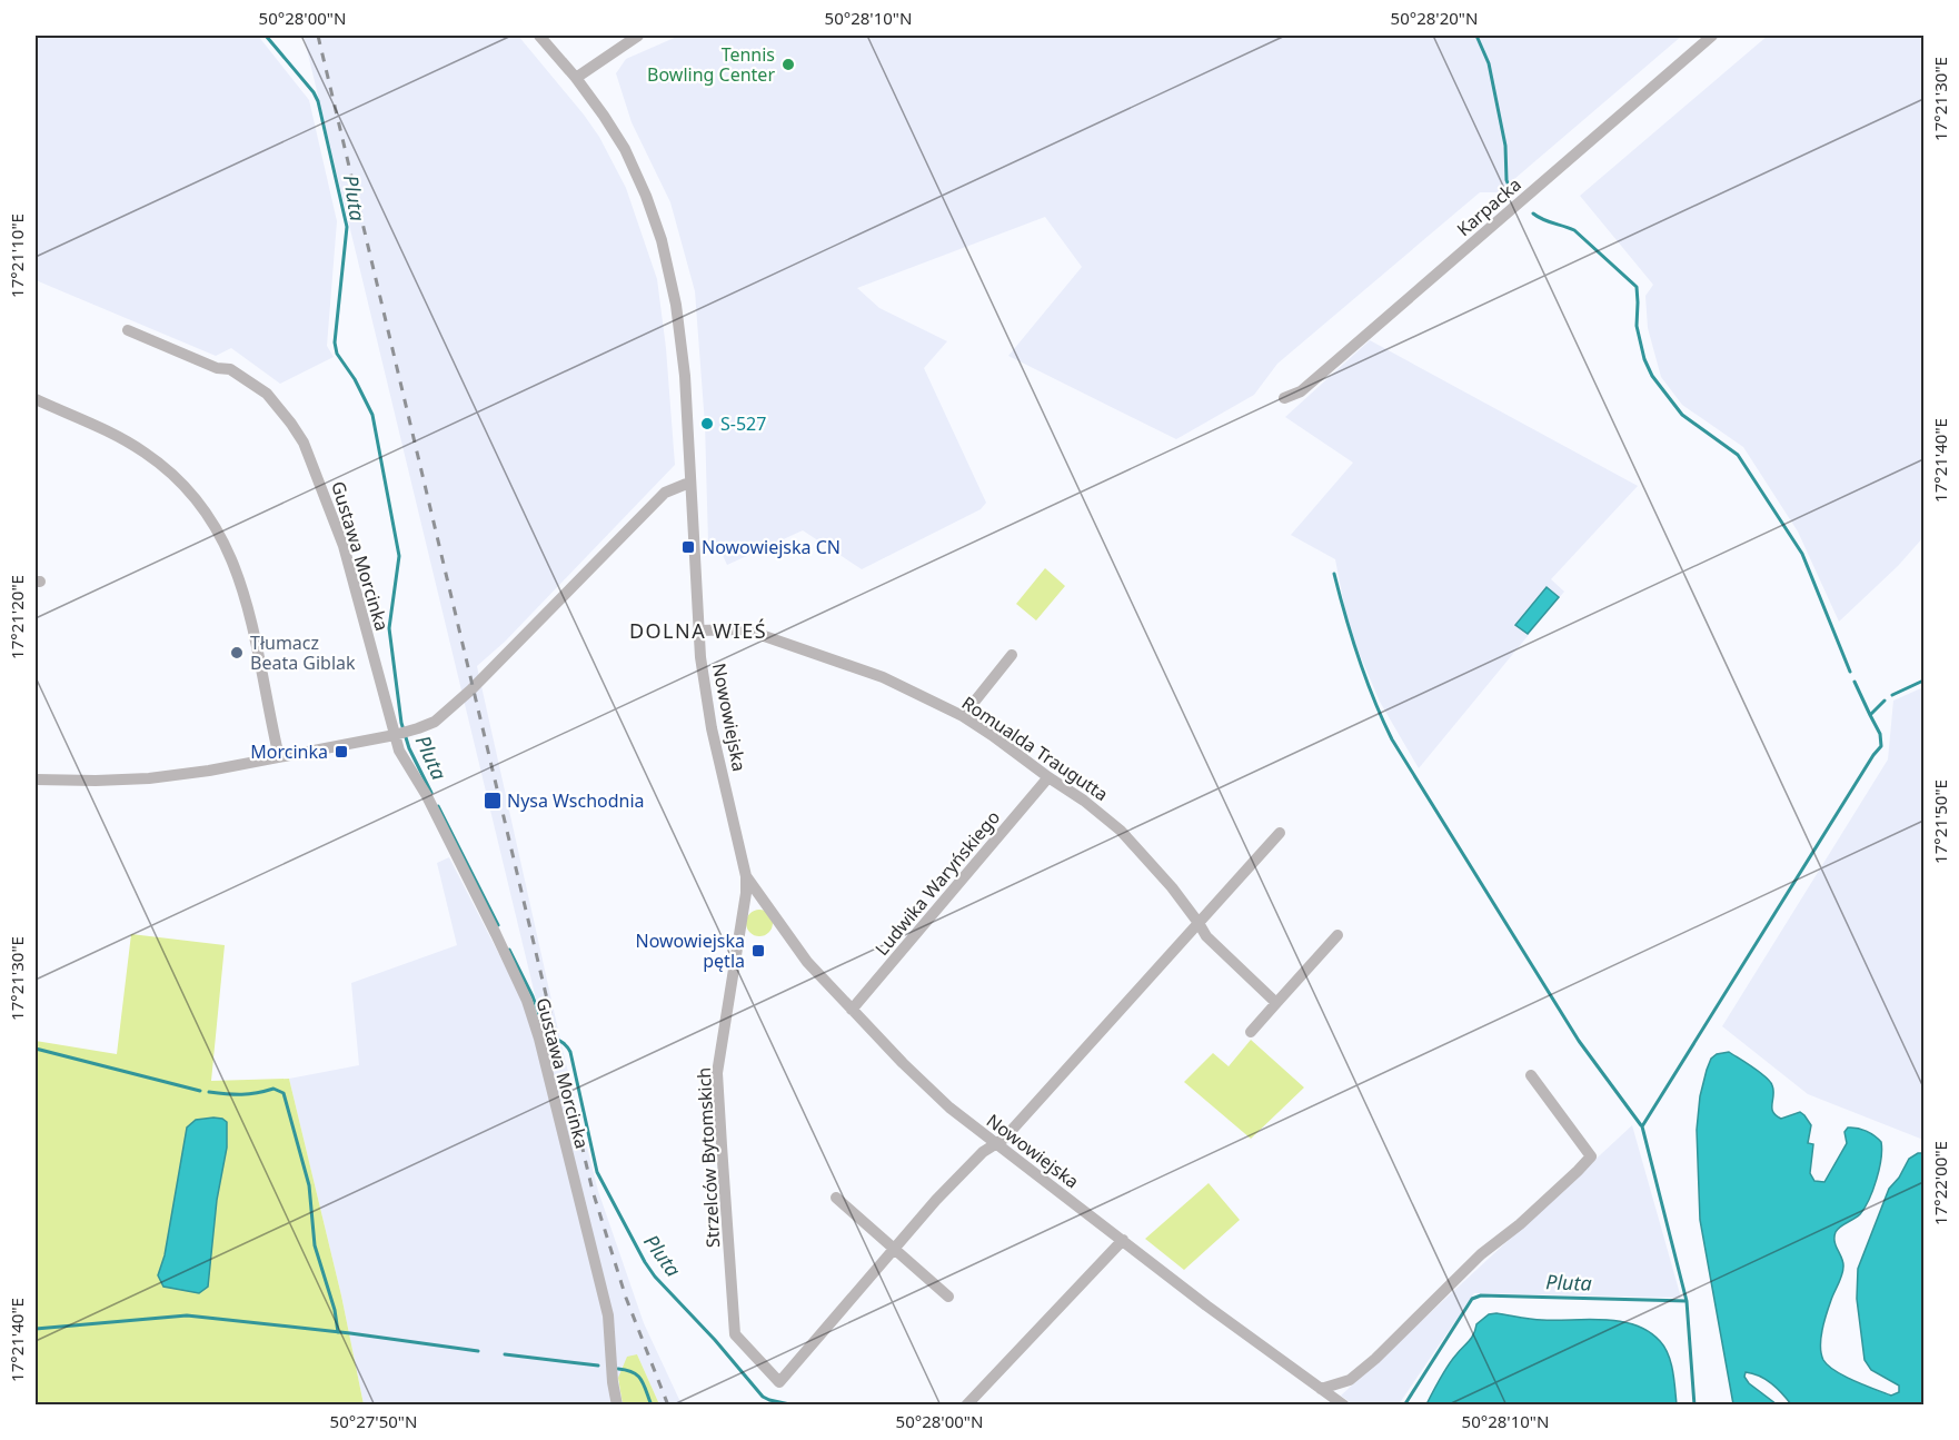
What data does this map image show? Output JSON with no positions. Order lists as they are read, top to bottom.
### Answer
{
  "streets": {
    "street": [
      "Karpacka",
      "Gustawa Morcinka",
      "Nowowiejska",
      "Romualda Traugutta",
      "Ludwika Waryńskiego",
      "Strzelców Bytomskich"
    ]
  },
  "crossings": [
    ["Nowowiejska", "Romualda Traugutta"],
    ["Nowowiejska", "Ludwika Waryńskiego"],
    ["Nowowiejska", "Strzelców Bytomskich"],
    ["Romualda Traugutta", "Ludwika Waryńskiego"]
  ],
  "districts": ["DOLNA WIEŚ"],
  "water": ["Pluta"],
  "places": {
    "other": ["Tennis Bowling Center", "S-527", "Tłumacz Beata Giblak"],
    "transit": [
      "Nowowiejska CN",
      "Morcinka",
      "Nysa Wschodnia",
      "Nowowiejska pętla"
    ]
  },
  "coordinates": [
    "50°28'00\"N",
    "50°28'10\"N",
    "50°28'20\"N",
    "17°21'30\"E",
    "17°21'10\"E",
    "17°21'40\"E",
    "17°21'20\"E",
    "17°21'50\"E",
    "17°22'00\"E",
    "50°27'50\"N"
  ]
}
